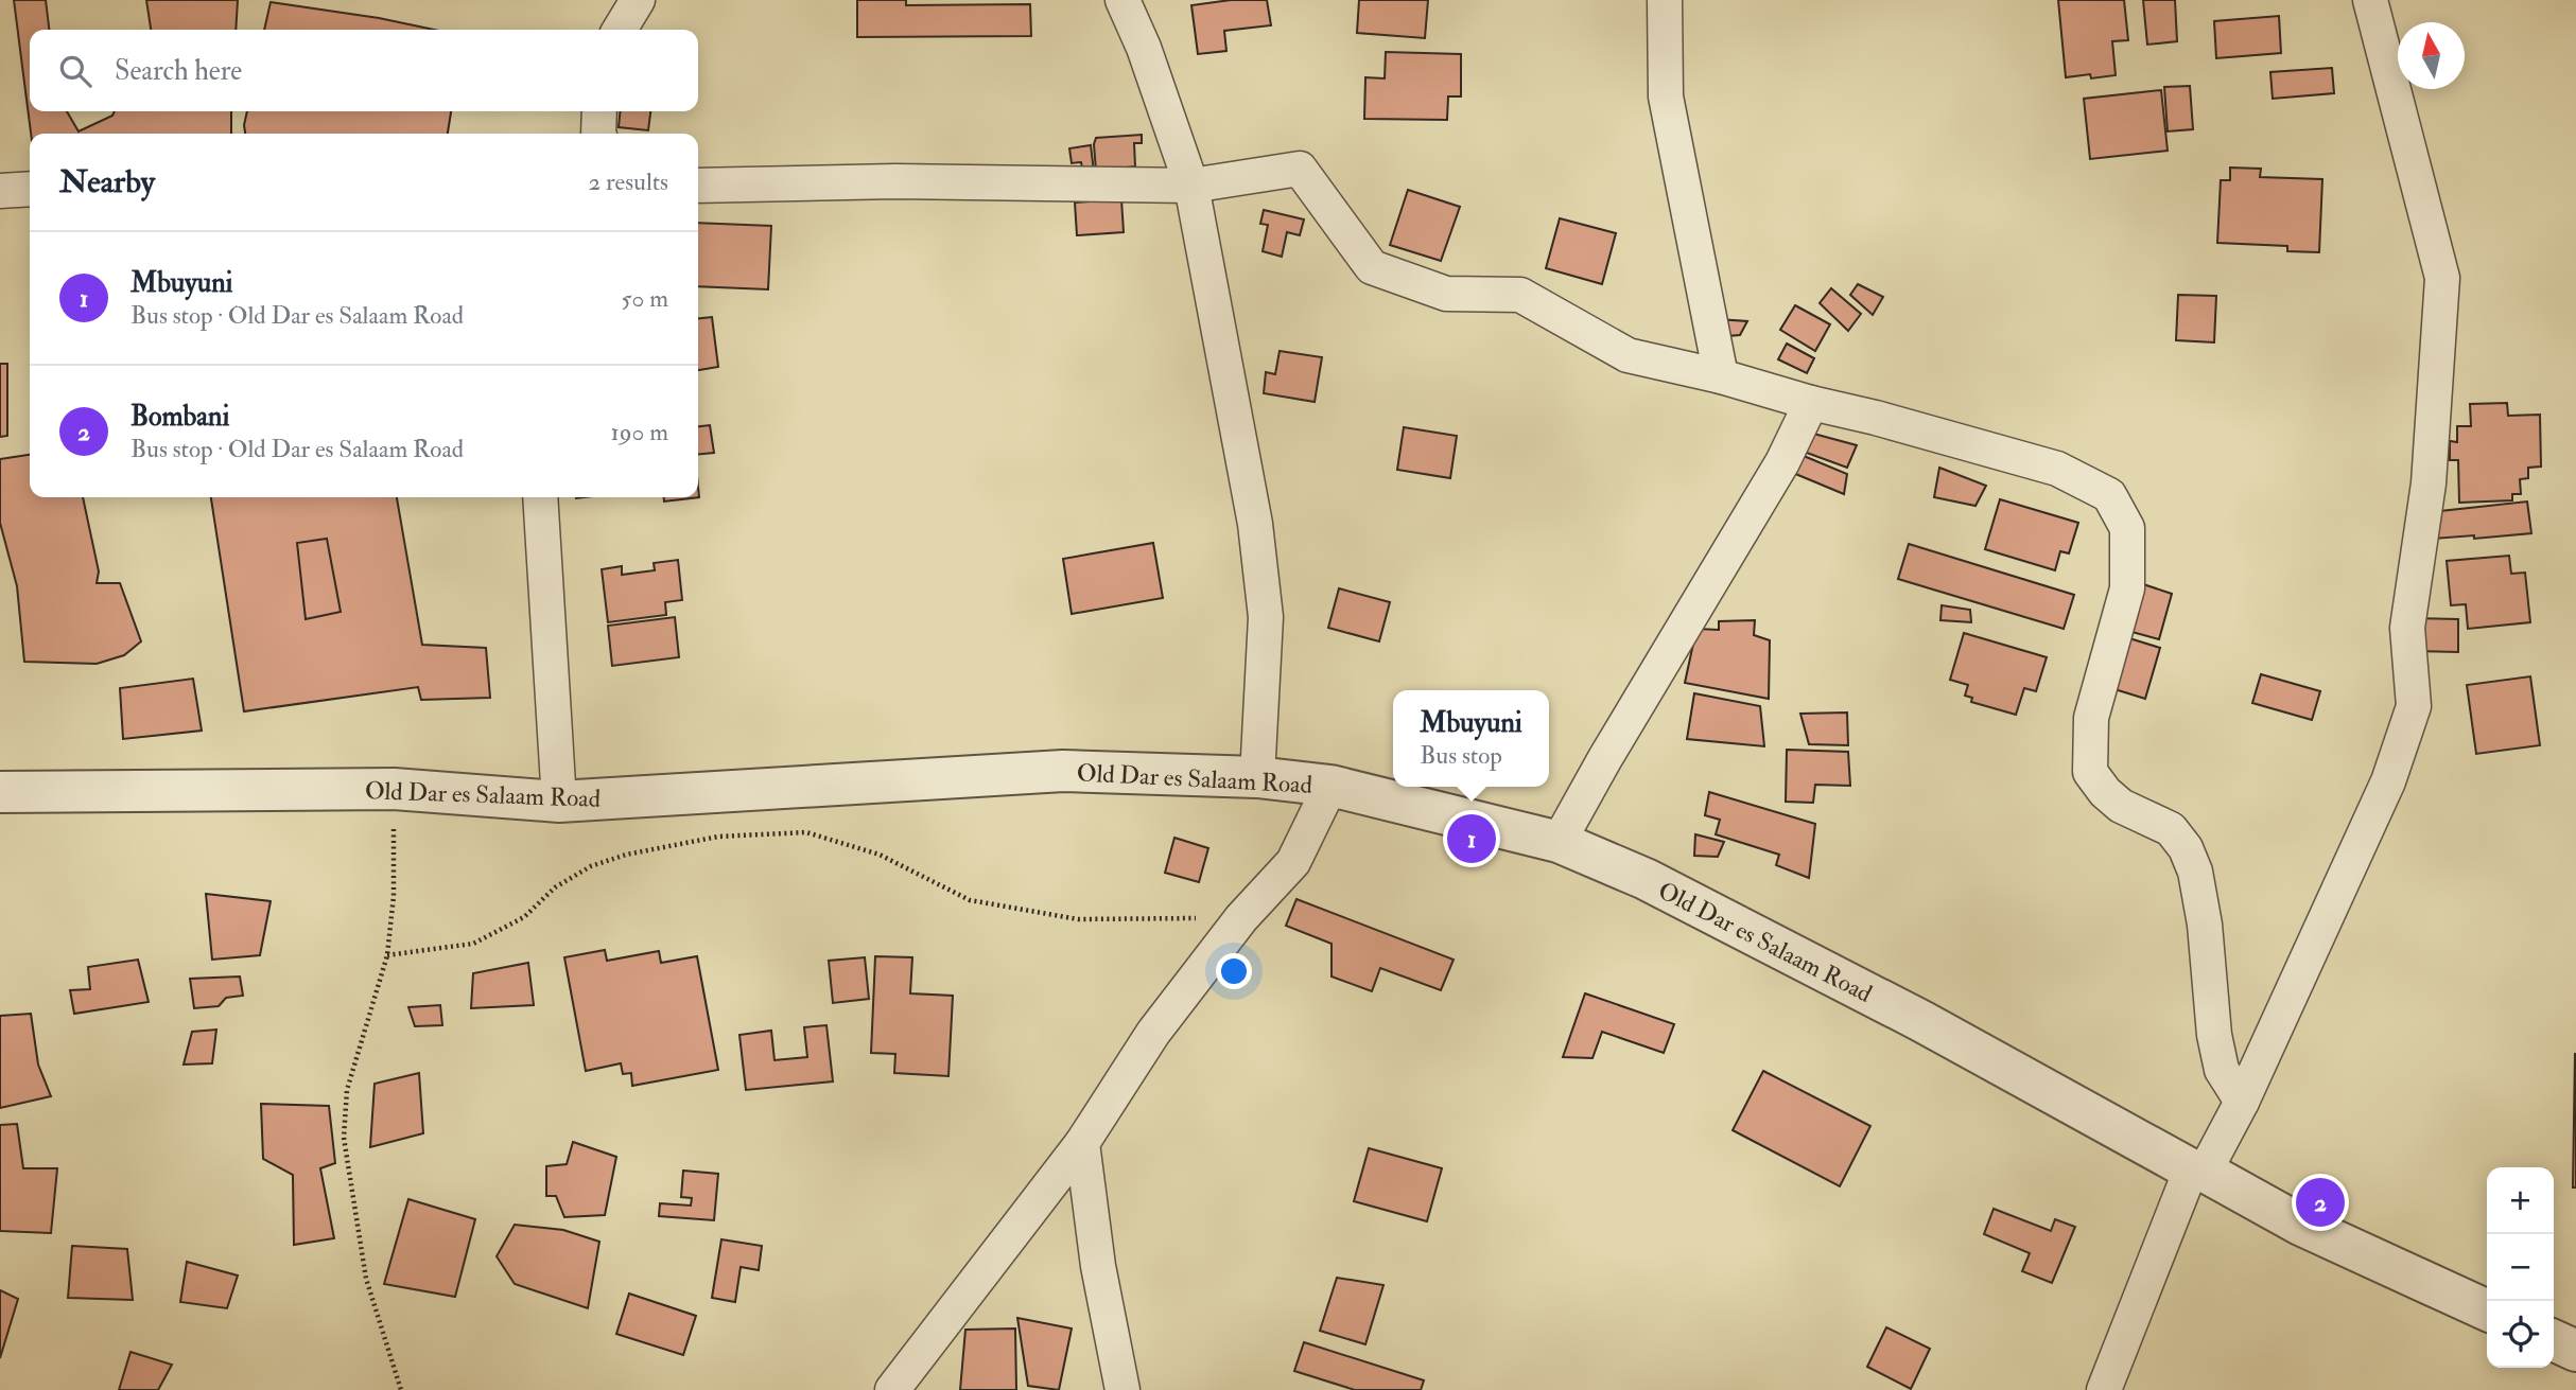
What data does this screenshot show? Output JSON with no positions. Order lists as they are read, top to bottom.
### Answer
{
  "streets": {
    "street": ["Old Dar es Salaam Road"]
  },
  "north": "top",
  "page": {
    "search": "Search here",
    "heading": ["Nearby", "2 results"],
    "list": [
      {
        "mark": "1",
        "name": "Mbuyuni",
        "note": "Bus stop · Old Dar es Salaam Road",
        "value": "50 m"
      },
      {
        "mark": "2",
        "name": "Bombani",
        "note": "Bus stop · Old Dar es Salaam Road",
        "value": "190 m"
      }
    ],
    "popup": ["Mbuyuni", "Bus stop"],
    "pins": ["1", "2"],
    "map_buttons": ["+", "−"]
  }
}
